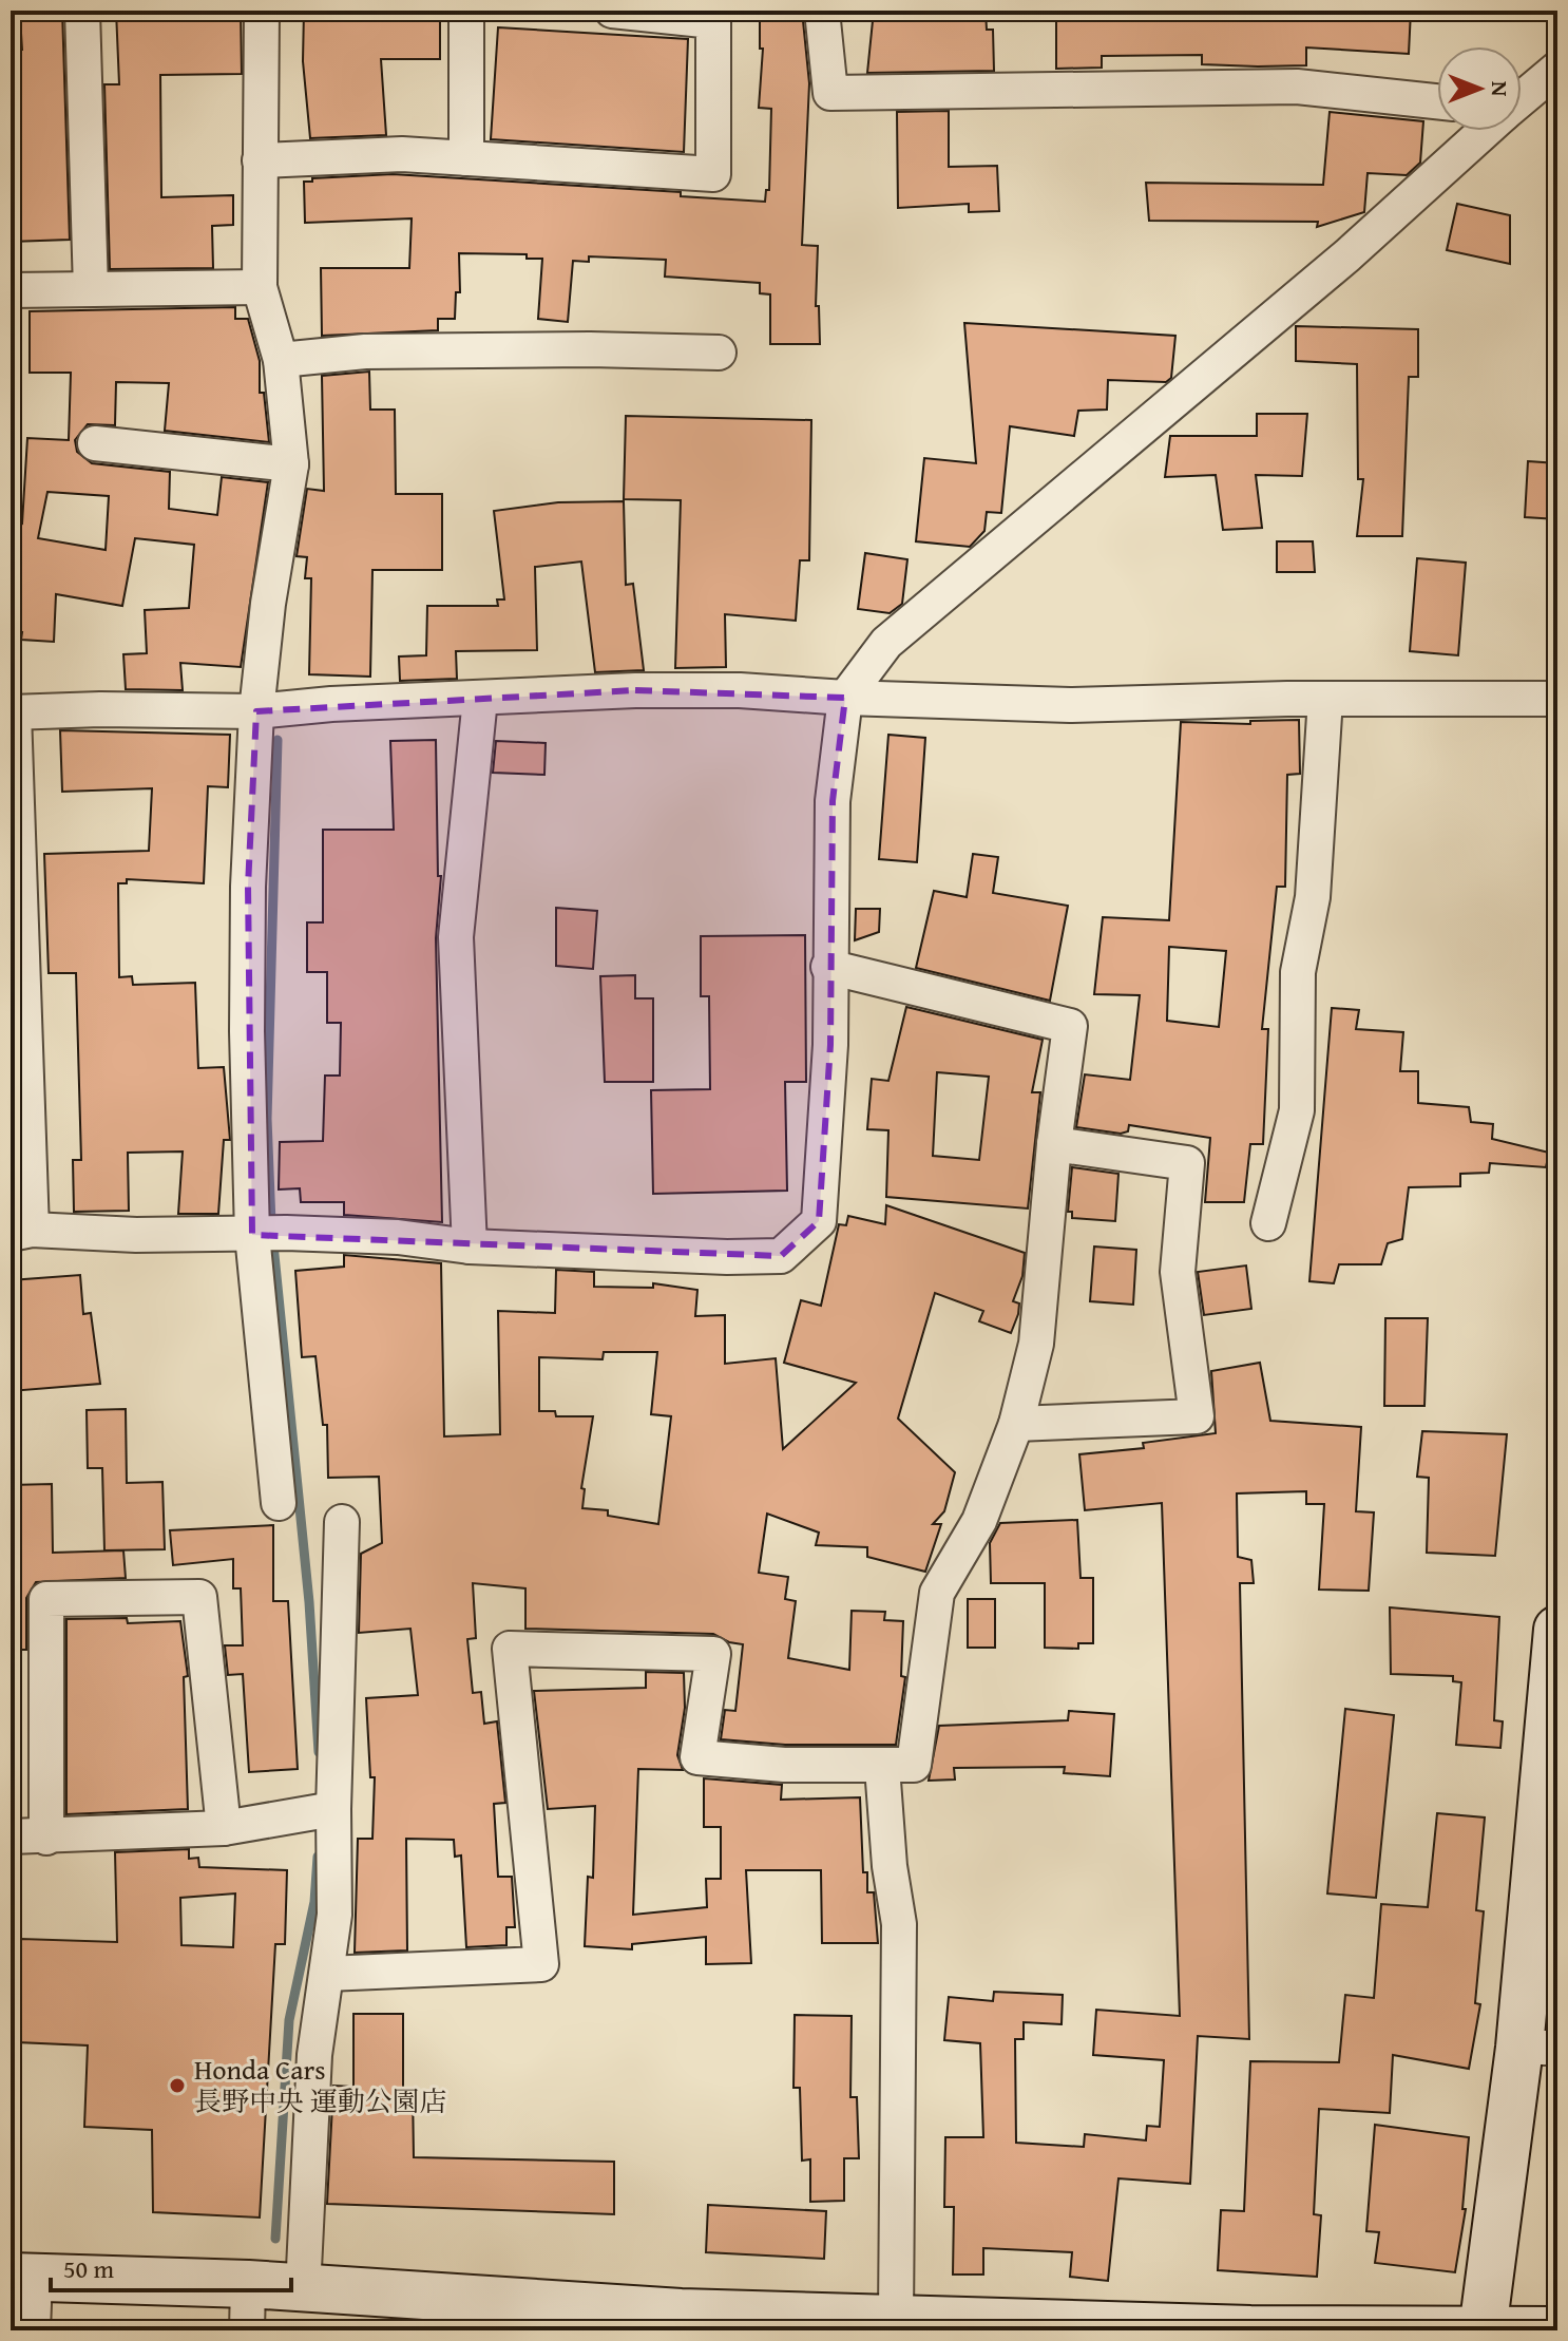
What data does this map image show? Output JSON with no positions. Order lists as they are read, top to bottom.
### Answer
{
  "places": ["Honda Cars 長野中央 運動公園店"],
  "scale_bar": "50 m",
  "north": "right"
}
